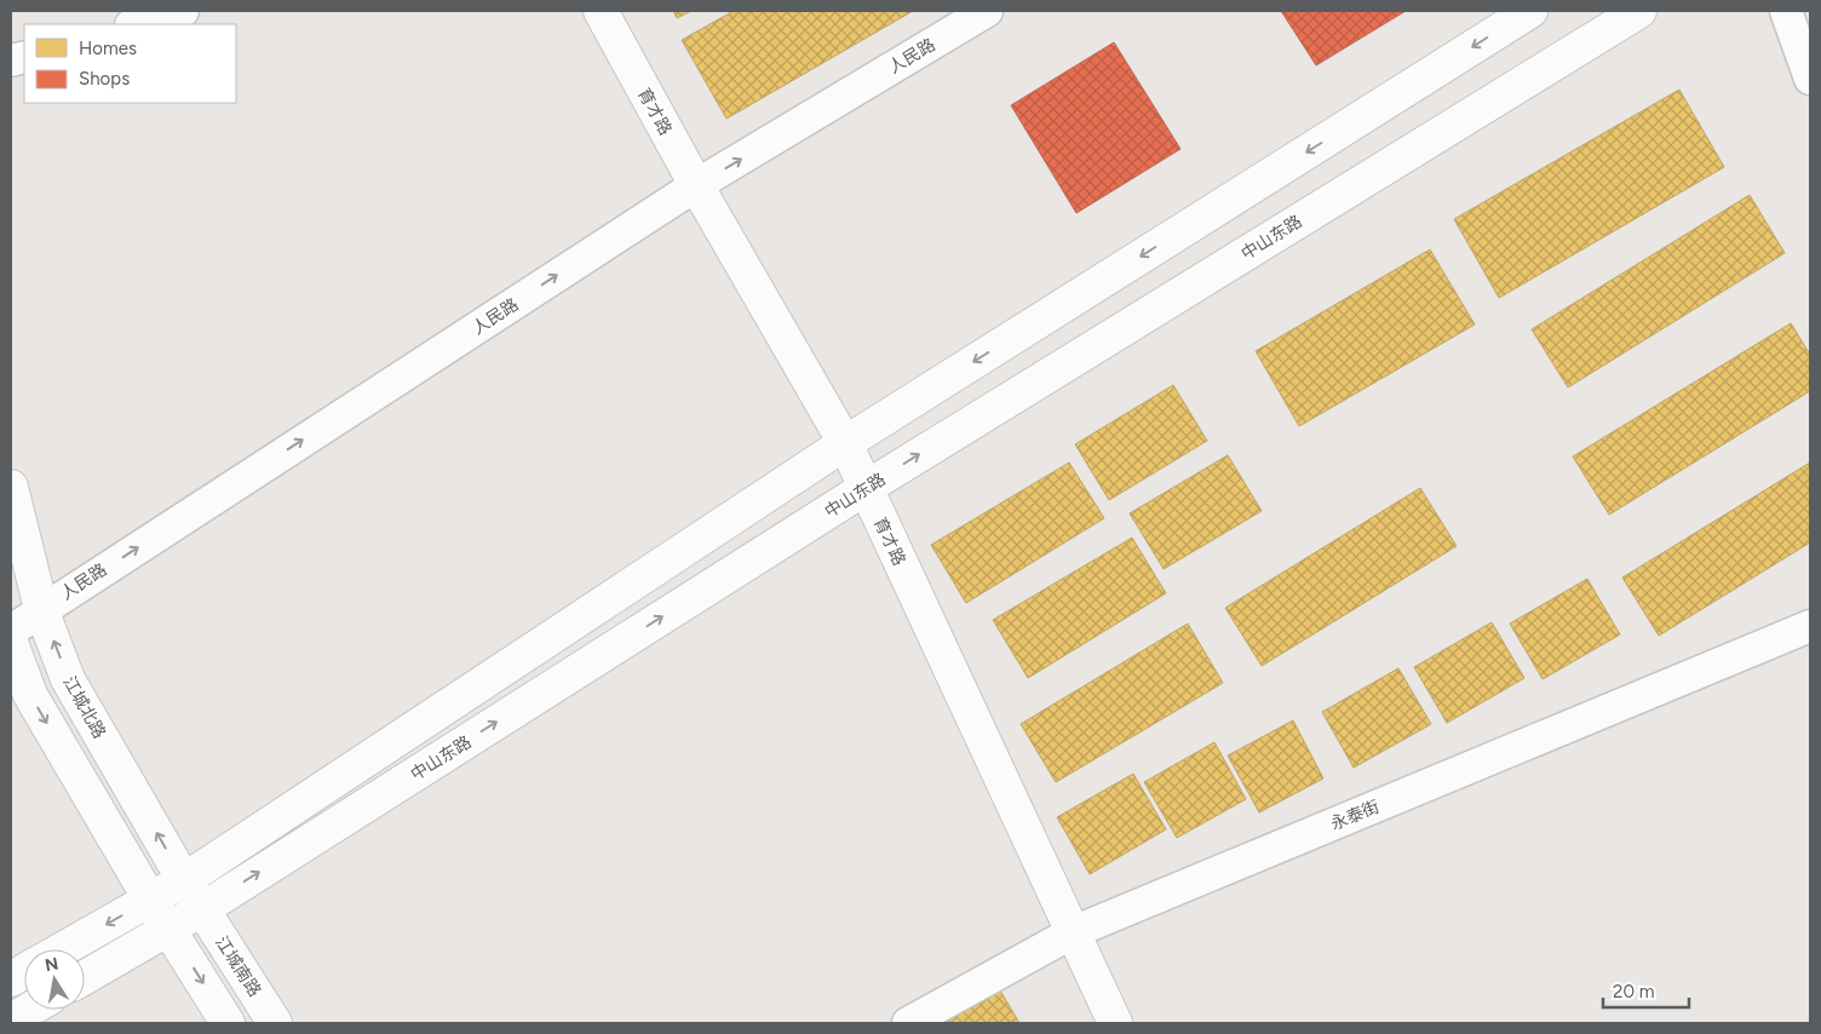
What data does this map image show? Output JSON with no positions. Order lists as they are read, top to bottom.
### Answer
{
  "streets": {
    "main road": [
      "育才路",
      "中山东路",
      "江城北路",
      "江城南路"
    ],
    "street": ["人民路", "永泰街"]
  },
  "crossings": [
    ["人民路", "育才路"],
    ["人民路", "江城北路"],
    ["育才路", "中山东路"],
    ["育才路", "永泰街"],
    ["中山东路", "江城北路"],
    ["中山东路", "江城南路"],
    ["江城北路", "江城南路"]
  ],
  "one_way": ["人民路"],
  "legend": ["Homes", "Shops"],
  "scale_bar": "20 m",
  "north": "top"
}
